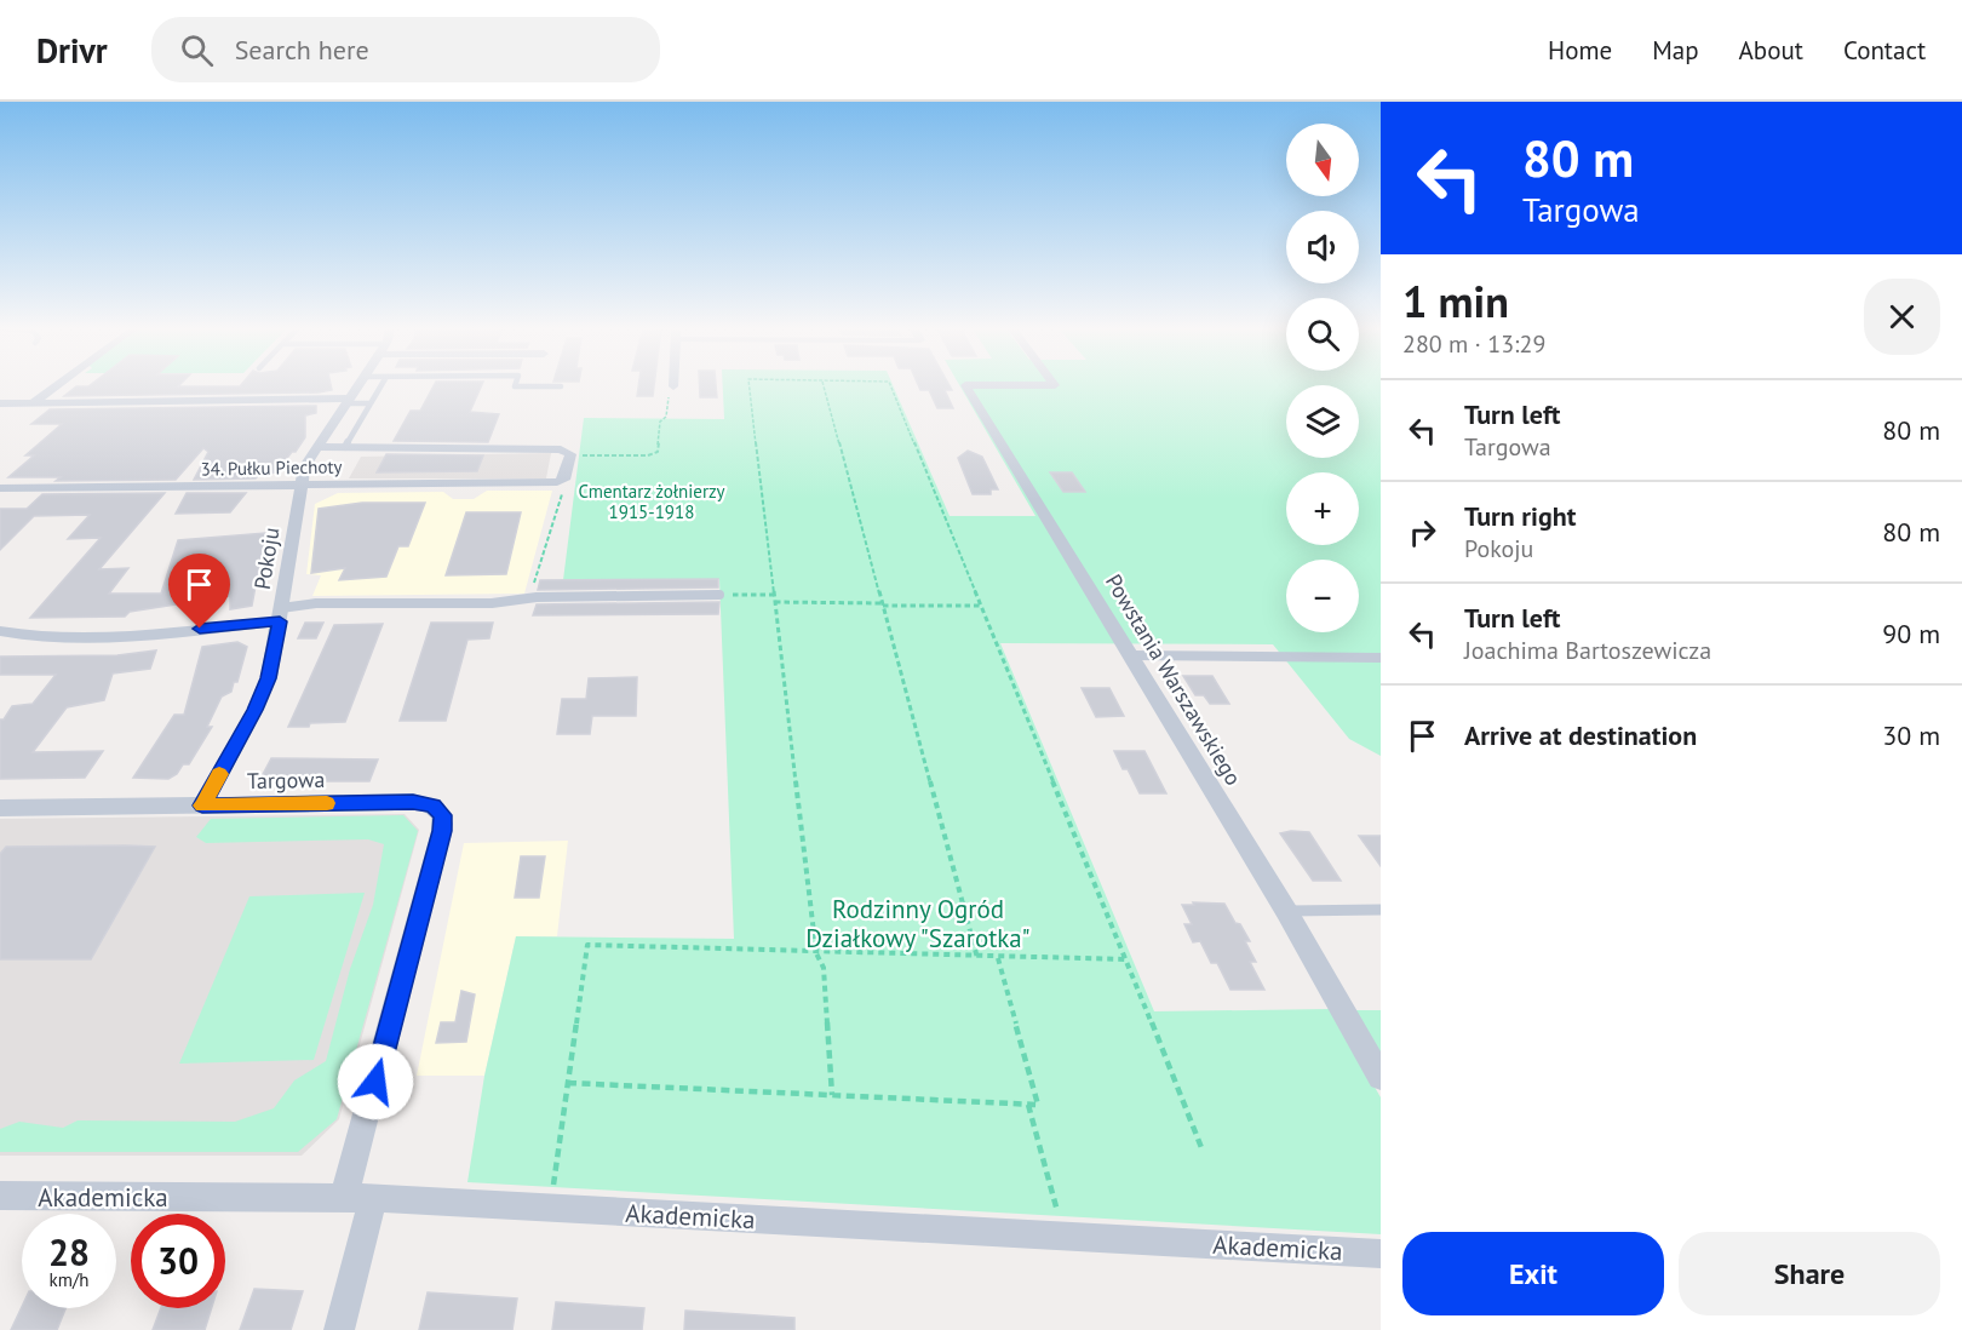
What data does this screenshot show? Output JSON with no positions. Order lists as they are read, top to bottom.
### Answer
{
  "streets": {
    "street": [
      "34. Pułku Piechoty",
      "Pokoju",
      "Powstania Warszawskiego",
      "Targowa",
      "Akademicka"
    ]
  },
  "crossings": [
    ["34. Pułku Piechoty", "Pokoju"],
    ["Pokoju", "Targowa"],
    ["Targowa", "Akademicka"]
  ],
  "parks": ["Cmentarz żołnierzy 1915-1918", "Rodzinny Ogród Działkowy \"Szarotka\""],
  "north": "bottom",
  "page": {
    "header": "Drivr",
    "search": "Search here",
    "nav": [
      "Home",
      "Map",
      "About",
      "Contact"
    ],
    "turn": ["80 m", "Targowa"],
    "map_buttons": ["+", "−"],
    "heading": ["1 min", "280 m · 13:29"],
    "list": [
      {
        "name": "Turn left",
        "note": "Targowa",
        "value": "80 m"
      },
      {
        "name": "Turn right",
        "note": "Pokoju",
        "value": "80 m"
      },
      {
        "name": "Turn left",
        "note": "Joachima Bartoszewicza",
        "value": "90 m"
      },
      {
        "name": "Arrive at destination",
        "value": "30 m"
      }
    ],
    "speed": "28 km/h",
    "limit": "30",
    "buttons": ["Exit", "Share"]
  }
}
